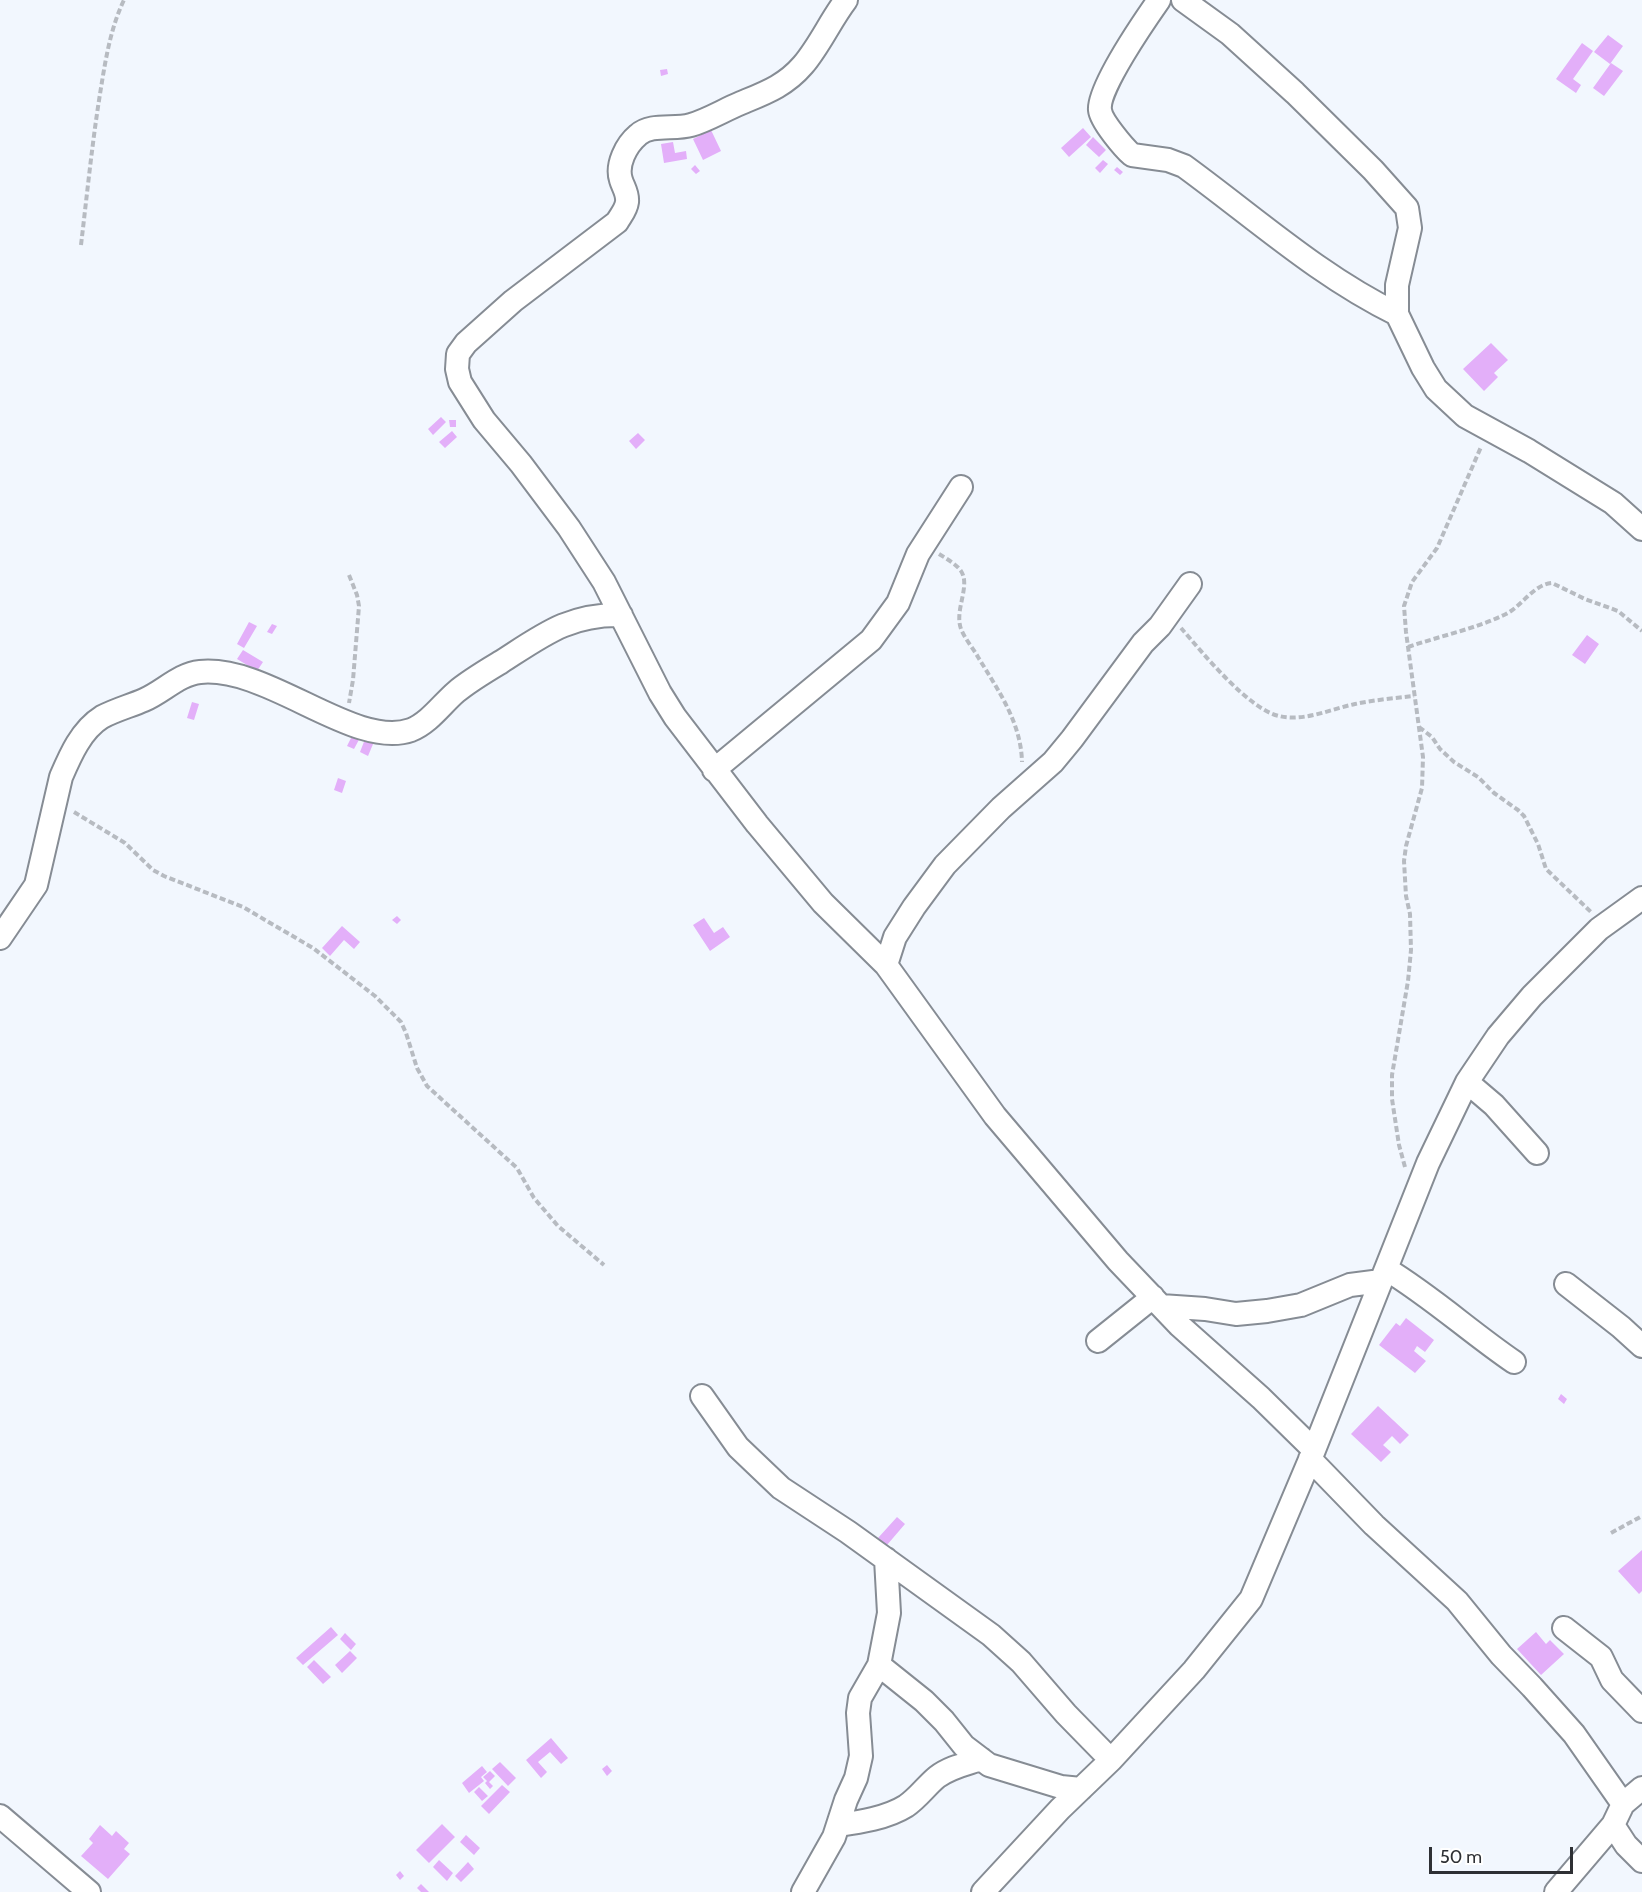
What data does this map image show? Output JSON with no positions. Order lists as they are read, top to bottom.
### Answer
{
  "scale_bar": "50 m"
}
